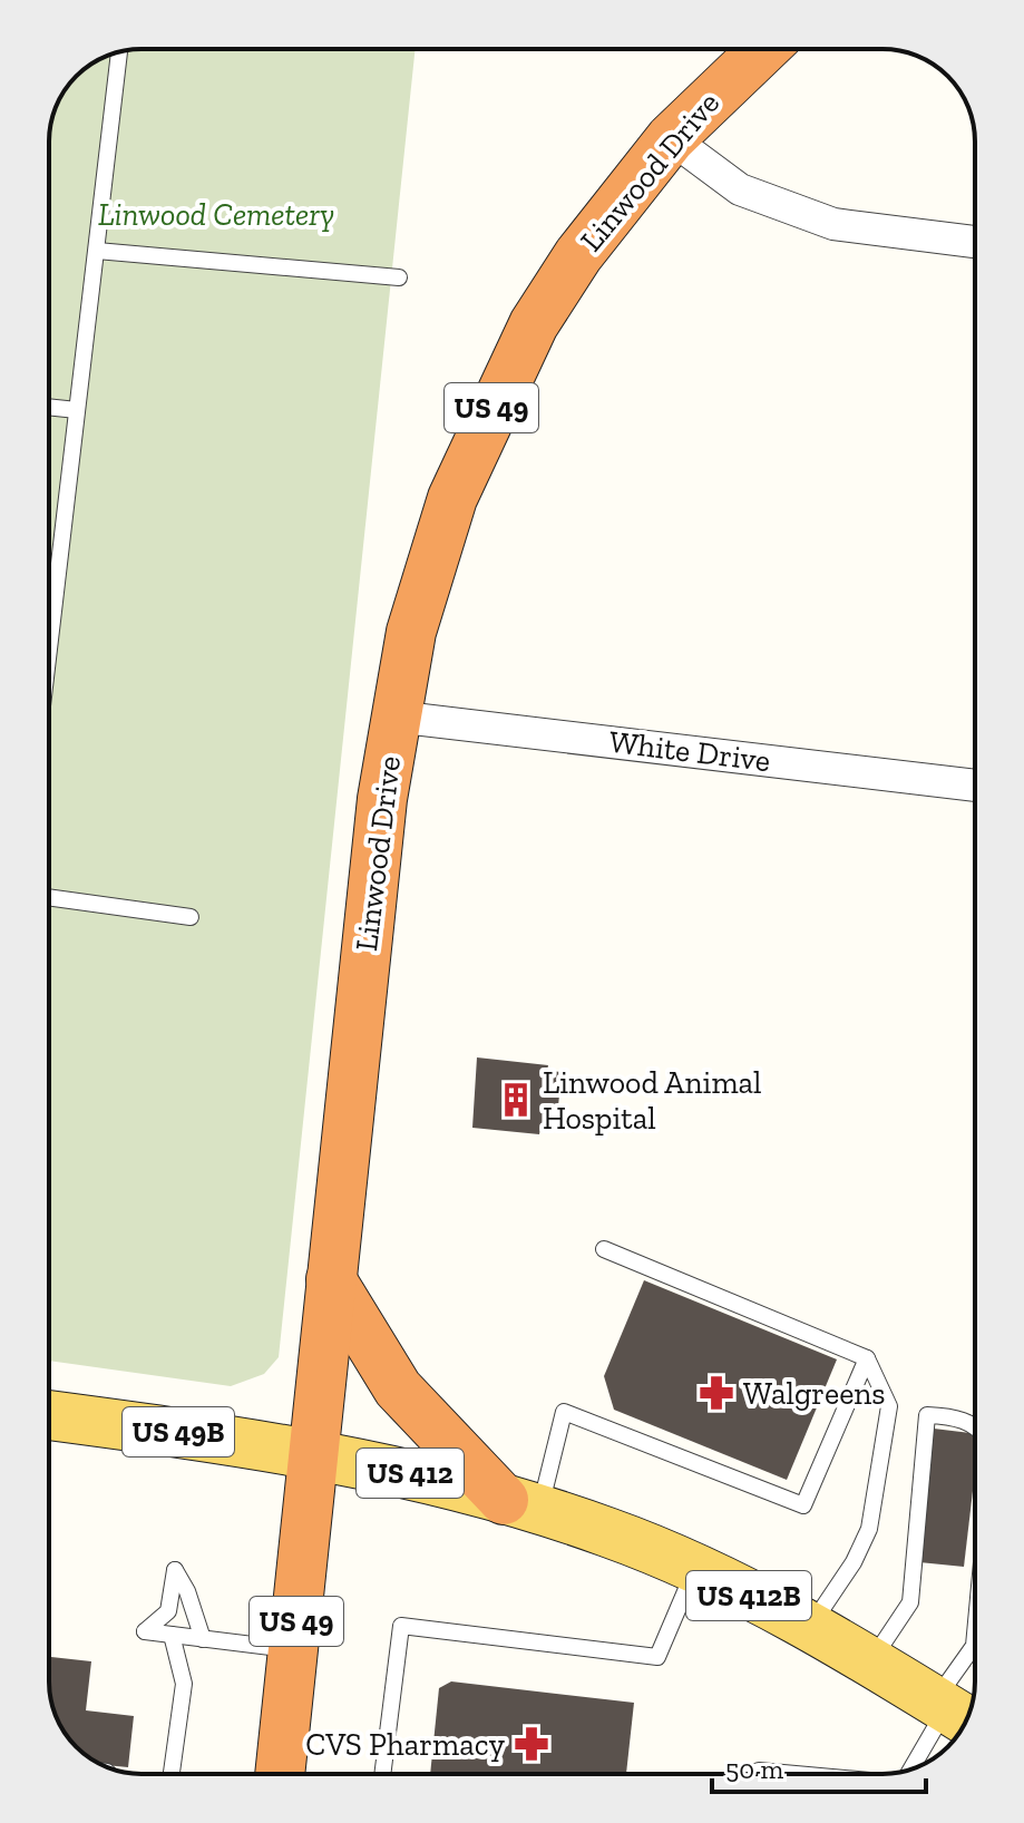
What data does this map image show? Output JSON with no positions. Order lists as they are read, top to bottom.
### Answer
{
  "streets": {
    "highway": ["Linwood Drive", "US 49"],
    "main road": ["US 49B", "US 412", "US 412B"],
    "street": ["White Drive"]
  },
  "crossings": [
    ["Linwood Drive", "White Drive"],
    ["Linwood Drive", "US 49B"],
    ["Linwood Drive", "US 412"],
    ["US 49B", "US 412"],
    ["US 412", "US 412B"]
  ],
  "parks": ["Linwood Cemetery"],
  "places": {
    "building": ["Linwood Animal Hospital"],
    "pharmacy": ["Walgreens", "CVS Pharmacy"]
  },
  "scale_bar": "50 m"
}
